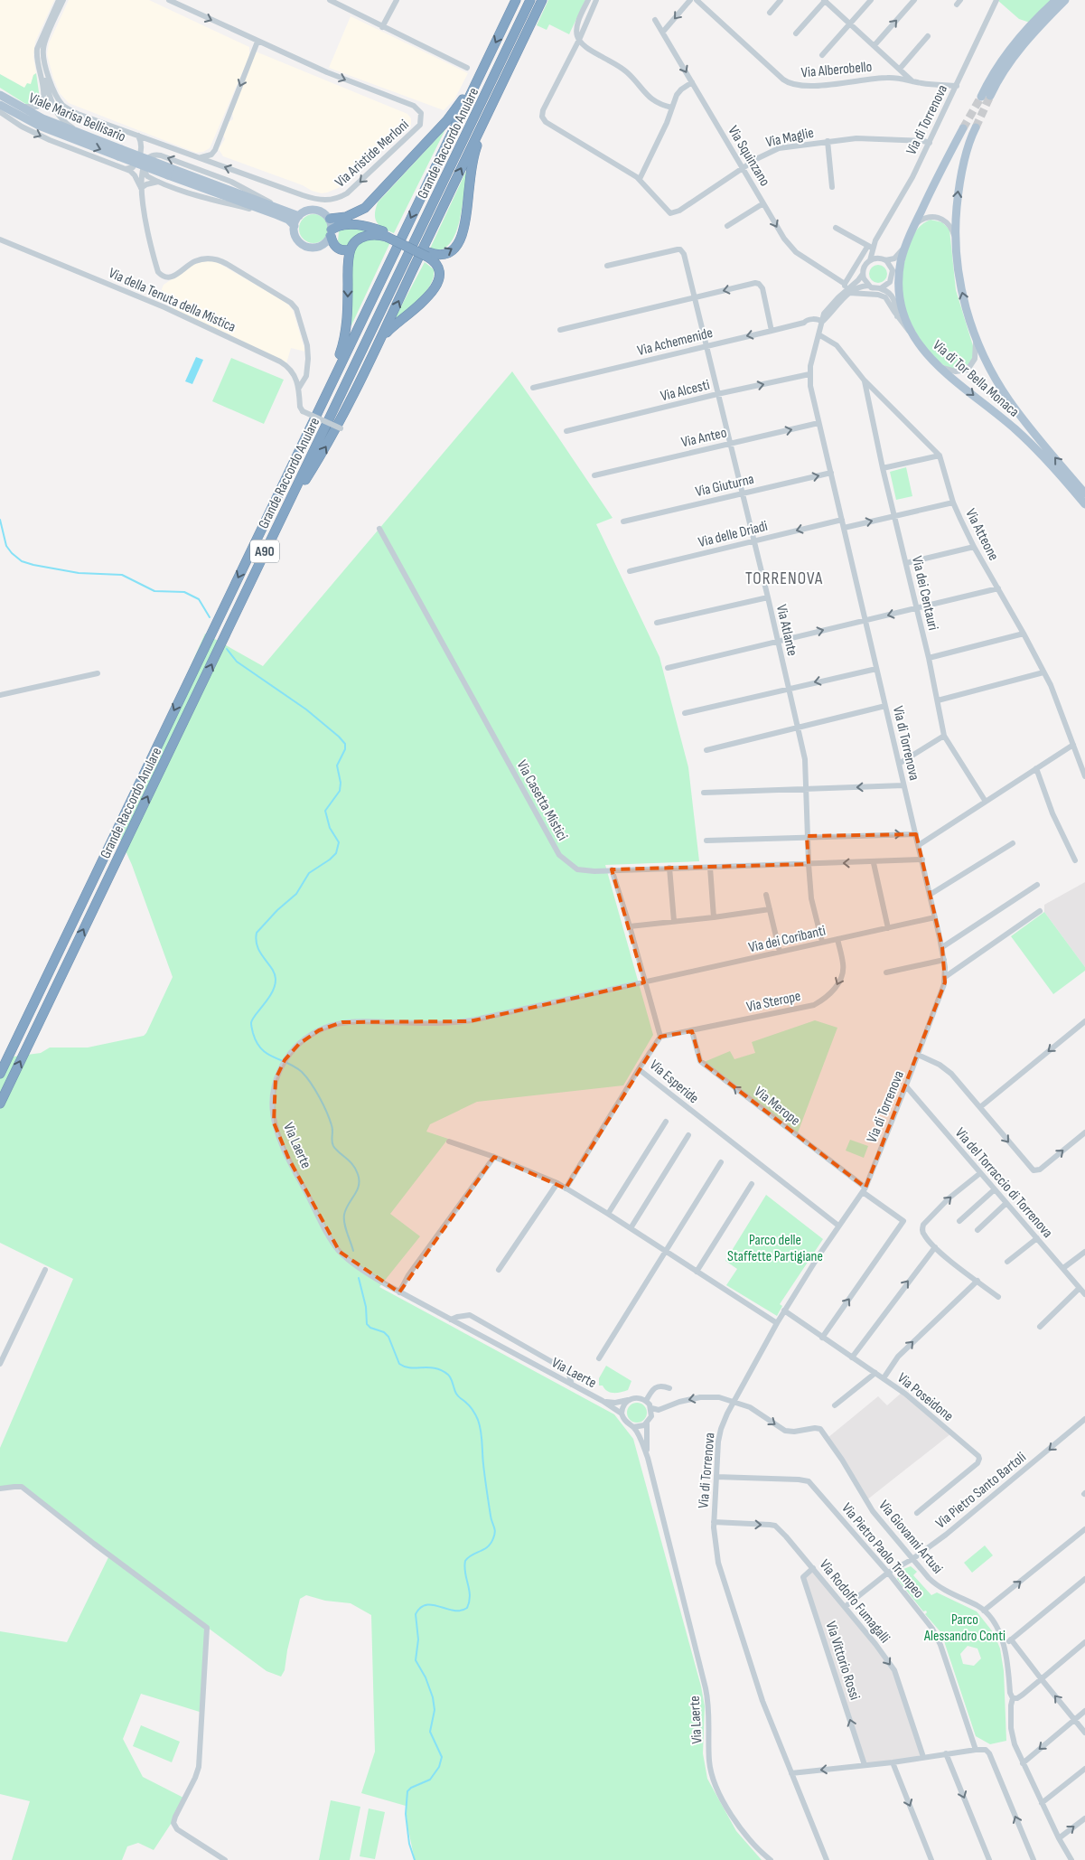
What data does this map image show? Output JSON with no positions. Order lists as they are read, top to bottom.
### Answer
{
  "streets": {
    "highway": ["Grande Raccordo Anulare", "A90"],
    "main road": ["Viale Marisa Bellisario", "Via di Tor Bella Monaca"],
    "street": [
      "Via Alberobello",
      "Via di Torrenova",
      "Via Maglie",
      "Via Aristide Merloni",
      "Via Squinzano",
      "Via della Tenuta della Mistica",
      "Via Achemenide",
      "Via Alcesti",
      "Via Anteo",
      "Via Giuturna",
      "Via delle Driadi",
      "Via Atteone",
      "Via dei Centauri",
      "Via Atlante",
      "Via Casetta Mistici",
      "Via dei Coribanti",
      "Via Sterope",
      "Via Esperide",
      "Via Merope",
      "Via Laerte",
      "Via del Torraccio di Torrenova",
      "Via Poseidone",
      "Via Pietro Santo Bartoli",
      "Via Giovanni Artusi",
      "Via Pietro Paolo Trompeo",
      "Via Rodolfo Fumagalli",
      "Via Vittorio Rossi"
    ]
  },
  "crossings": [
    ["Via Alberobello", "Via di Torrenova"],
    ["Via di Torrenova", "Via Maglie"],
    ["Via di Torrenova", "Via Squinzano"],
    ["Via di Torrenova", "Via Achemenide"],
    ["Via di Torrenova", "Via Alcesti"],
    ["Via di Torrenova", "Via Anteo"],
    ["Via di Torrenova", "Via Giuturna"],
    ["Via di Torrenova", "Via delle Driadi"],
    ["Via di Torrenova", "Via Atteone"],
    ["Via di Torrenova", "Via Casetta Mistici"],
    ["Via di Torrenova", "Via dei Coribanti"],
    ["Via di Torrenova", "Via Esperide"],
    ["Via di Torrenova", "Via Merope"],
    ["Via di Torrenova", "Via del Torraccio di Torrenova"],
    ["Via di Torrenova", "Via Poseidone"],
    ["Via di Torrenova", "Via Giovanni Artusi"],
    ["Via di Torrenova", "Via Pietro Paolo Trompeo"],
    ["Via di Torrenova", "Via Rodolfo Fumagalli"],
    ["Via Maglie", "Via Squinzano"],
    ["Via Achemenide", "Via Atlante"],
    ["Via Alcesti", "Via Atlante"],
    ["Via Anteo", "Via Atlante"],
    ["Via Giuturna", "Via Atlante"],
    ["Via delle Driadi", "Via Atlante"],
    ["Via Atteone", "Via dei Centauri"],
    ["Via Atlante", "Via Casetta Mistici"],
    ["Via Atlante", "Via dei Coribanti"],
    ["Via Casetta Mistici", "Via Esperide"],
    ["Via dei Coribanti", "Via Sterope"],
    ["Via dei Coribanti", "Via Esperide"],
    ["Via dei Coribanti", "Via Laerte"],
    ["Via Sterope", "Via Esperide"],
    ["Via Sterope", "Via Merope"],
    ["Via Esperide", "Via Laerte"],
    ["Via Merope", "Via Poseidone"],
    ["Via Laerte", "Via Giovanni Artusi"],
    ["Via Pietro Santo Bartoli", "Via Giovanni Artusi"],
    ["Via Pietro Santo Bartoli", "Via Pietro Paolo Trompeo"],
    ["Via Pietro Santo Bartoli", "Via Rodolfo Fumagalli"],
    ["Via Rodolfo Fumagalli", "Via Vittorio Rossi"]
  ],
  "one_way": [
    "Via Alcesti",
    "Via Anteo",
    "Via Giuturna",
    "Via delle Driadi",
    "Via Sterope",
    "Via Pietro Santo Bartoli",
    "Via Rodolfo Fumagalli",
    "Via Vittorio Rossi"
  ],
  "districts": ["TORRENOVA"],
  "parks": ["Parco delle Staffette Partigiane", "Parco Alessandro Conti"]
}
